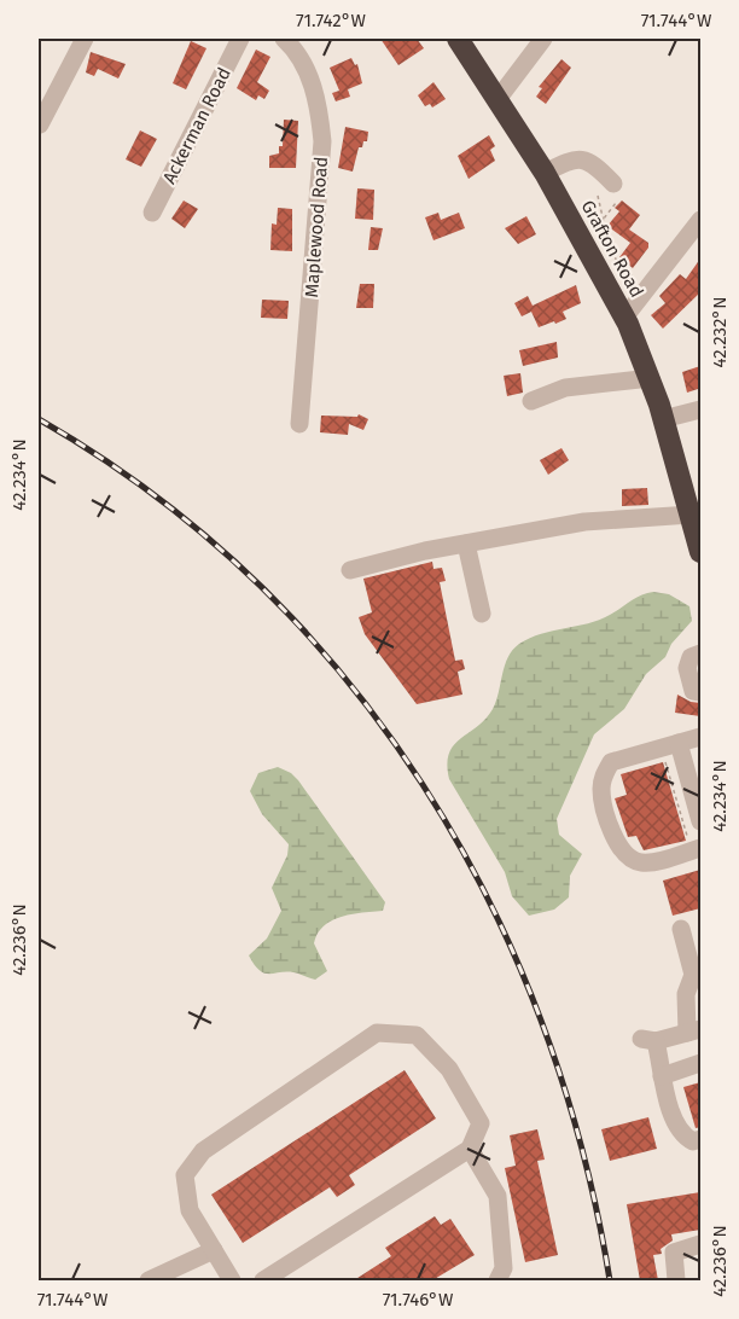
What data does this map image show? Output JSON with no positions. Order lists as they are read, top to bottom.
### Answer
{
  "streets": {
    "highway": ["Grafton Road"],
    "street": ["Ackerman Road", "Maplewood Road"]
  },
  "coordinates": [
    "71.742°W",
    "71.744°W",
    "42.232°N",
    "42.234°N",
    "42.236°N",
    "71.746°W"
  ]
}
